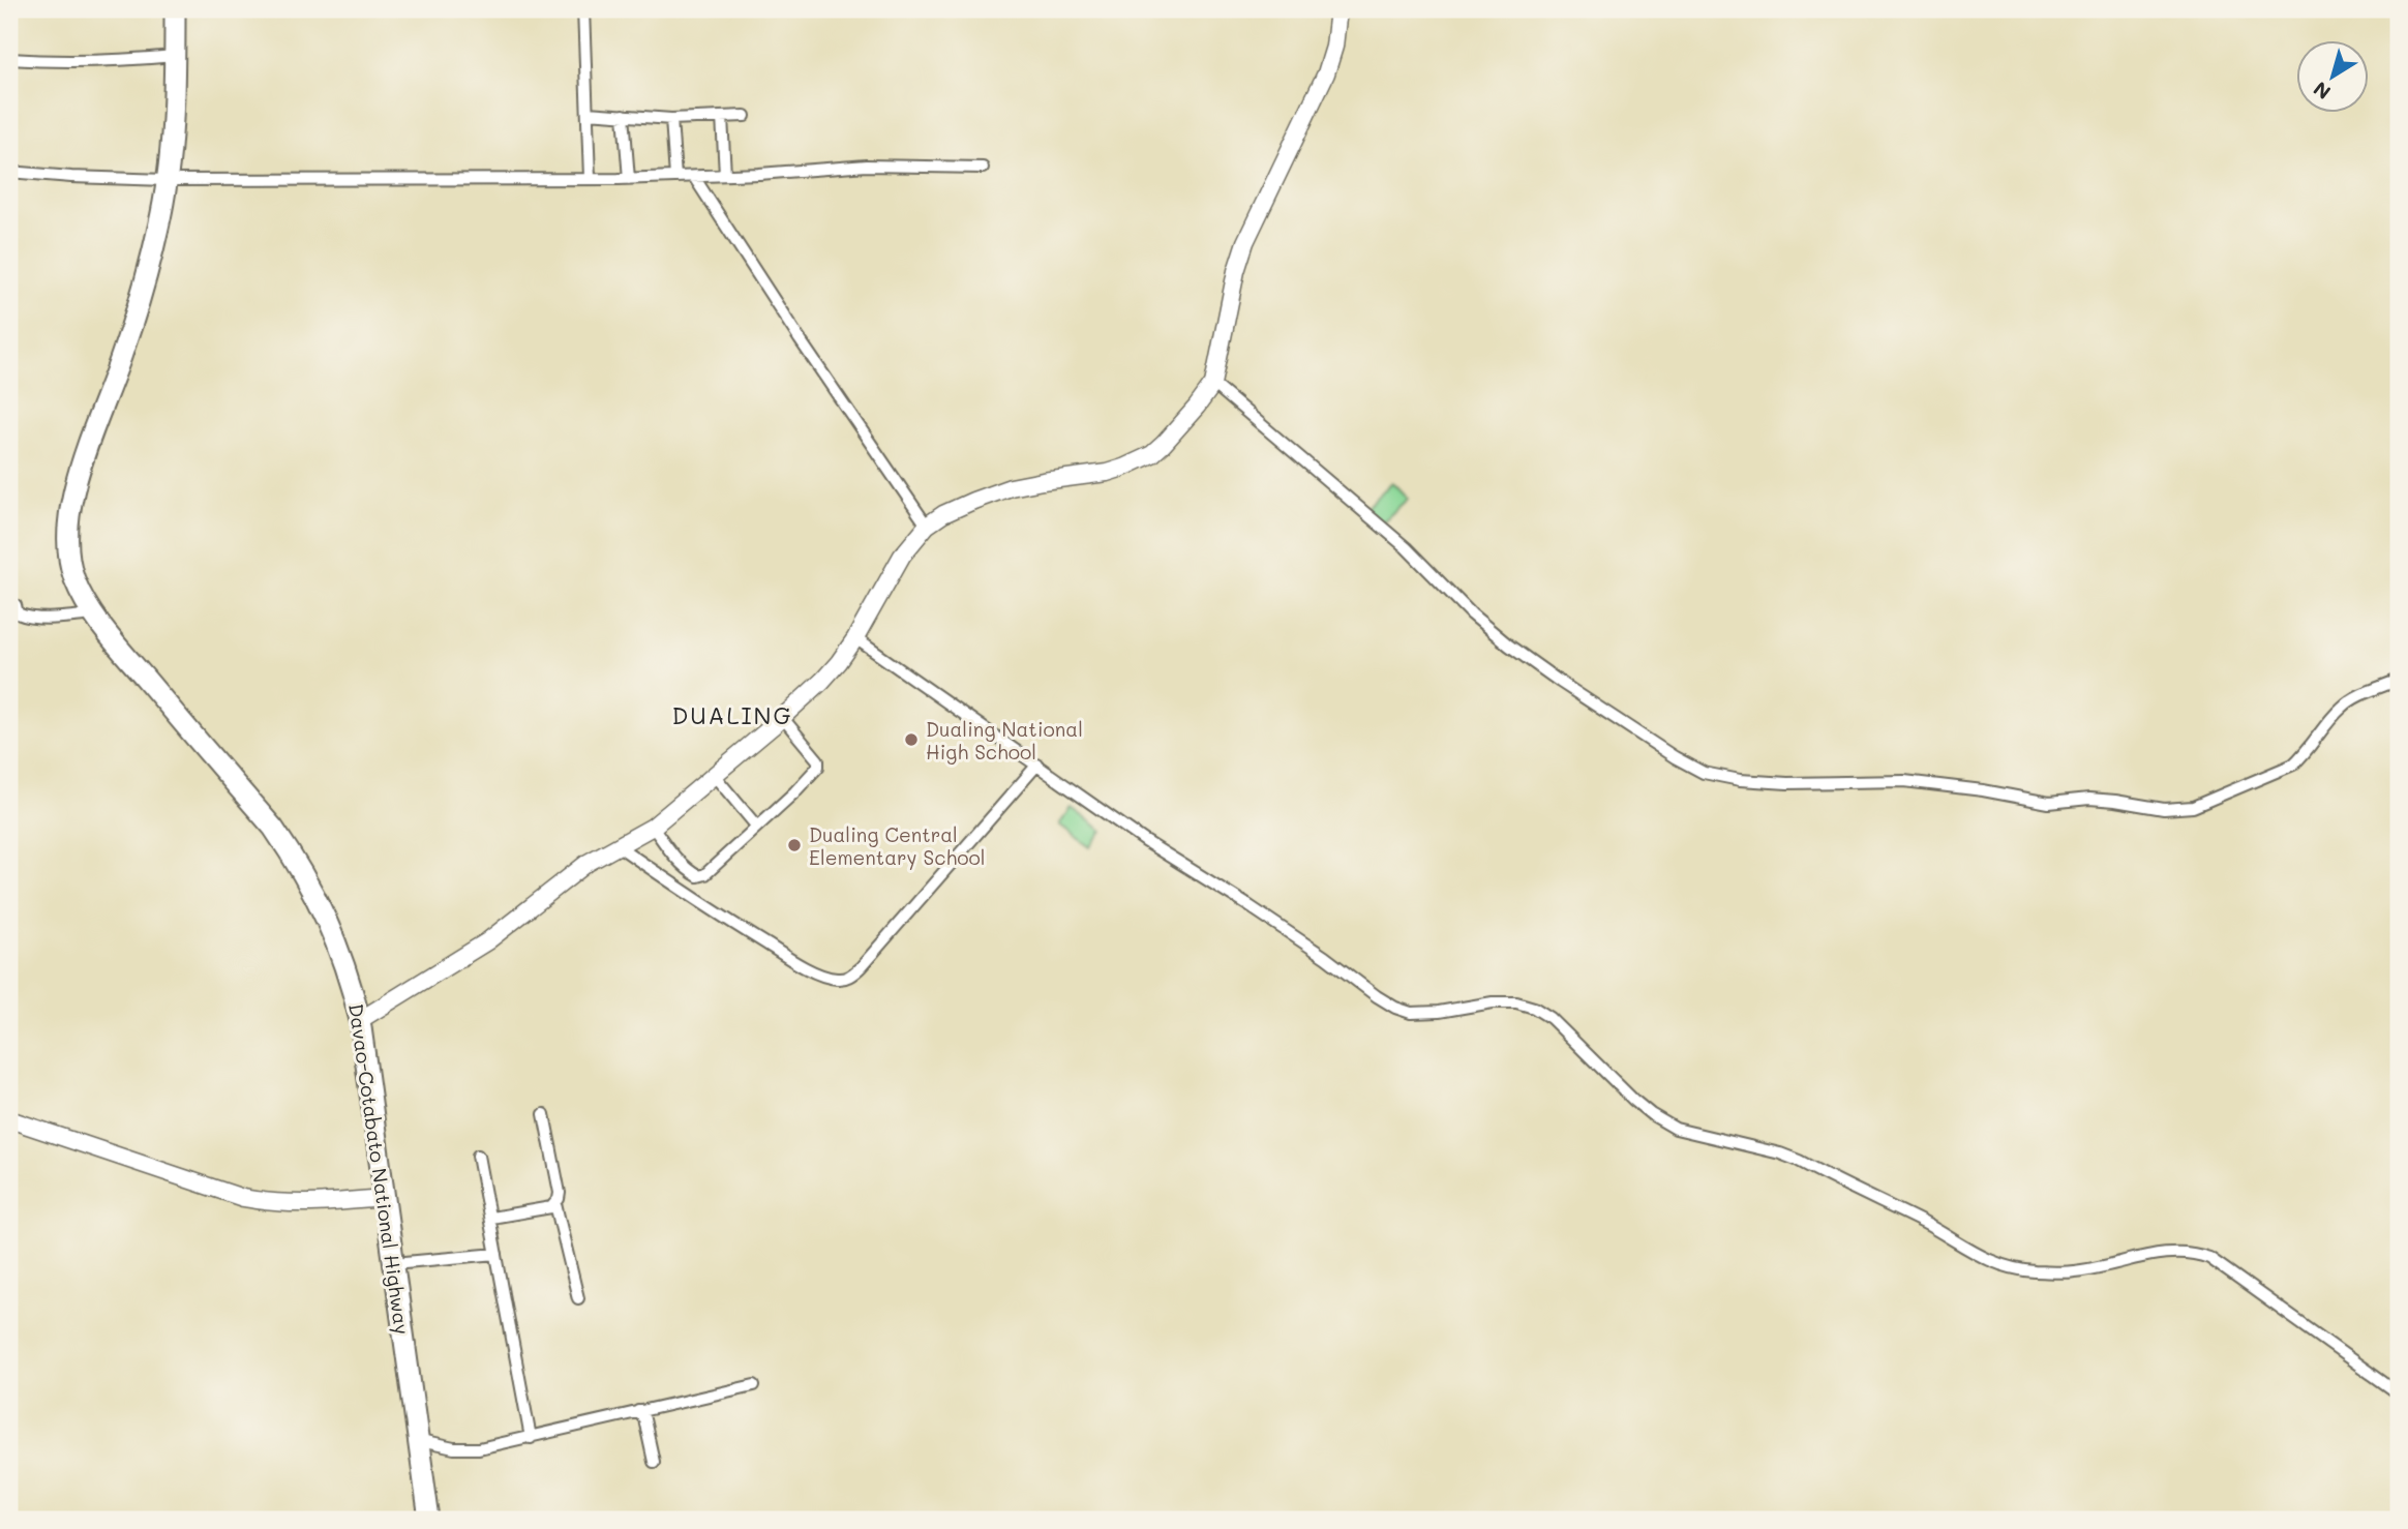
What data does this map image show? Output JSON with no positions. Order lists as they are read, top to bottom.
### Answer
{
  "streets": {
    "highway": ["Davao-Cotabato National Highway"]
  },
  "districts": ["DUALING"],
  "places": ["Dualing National High School", "Dualing Central Elementary School"],
  "north": "bottom left"
}
